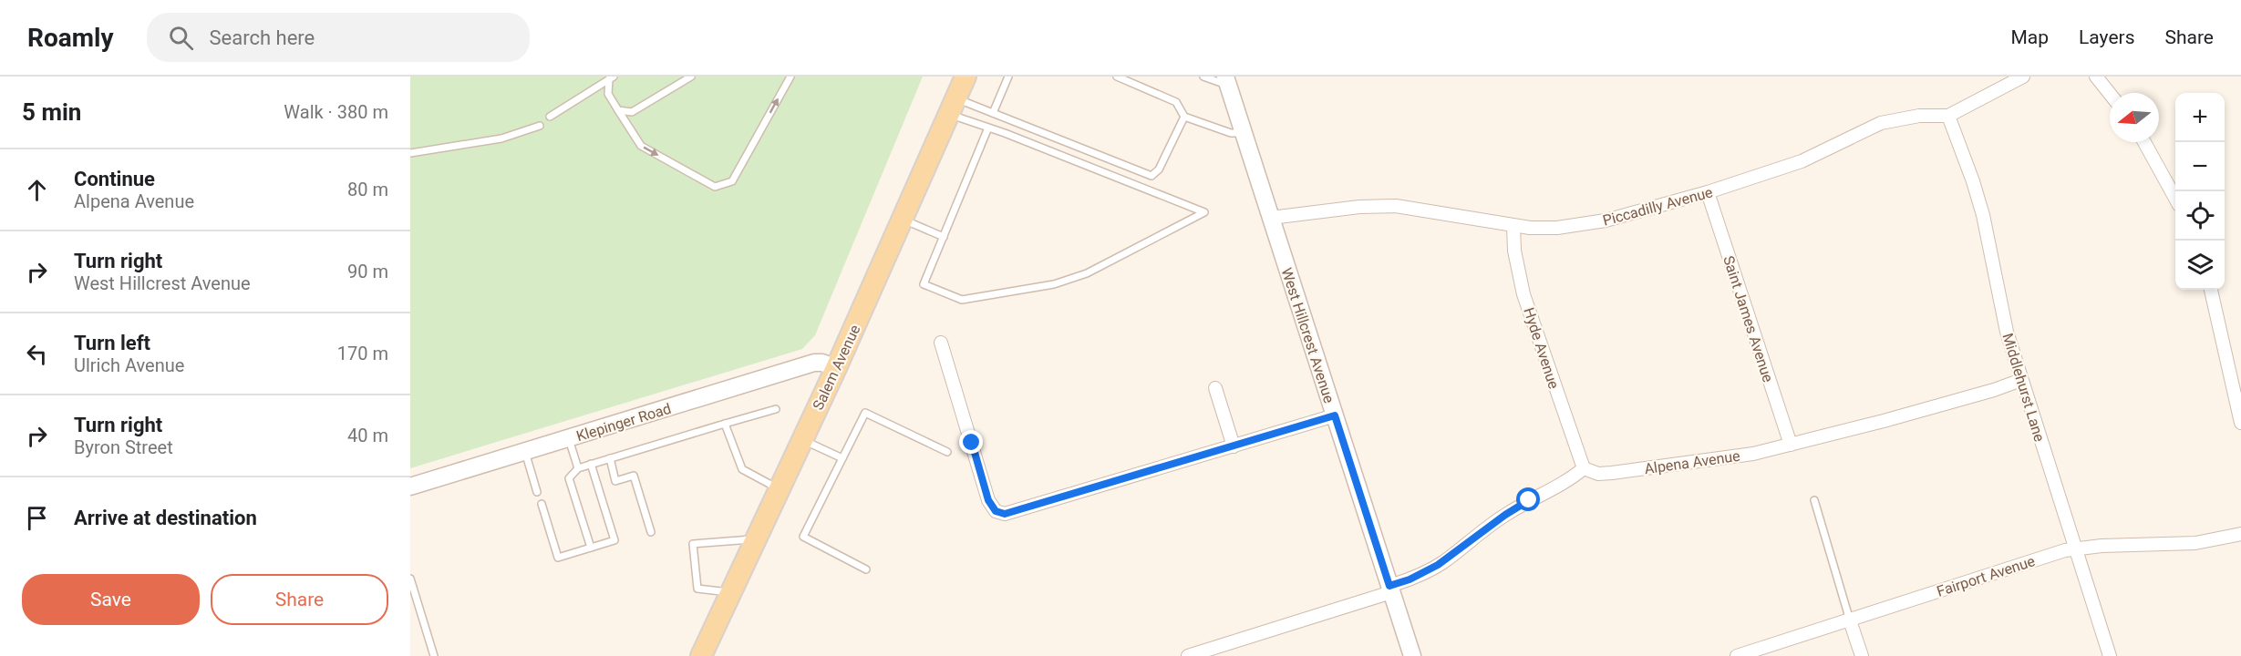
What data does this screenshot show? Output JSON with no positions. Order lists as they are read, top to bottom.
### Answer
{
  "streets": {
    "main road": ["Salem Avenue"],
    "street": [
      "Piccadilly Avenue",
      "Saint James Avenue",
      "West Hillcrest Avenue",
      "Hyde Avenue",
      "Middlehurst Lane",
      "Klepinger Road",
      "Alpena Avenue",
      "Fairport Avenue"
    ]
  },
  "crossings": [
    ["Piccadilly Avenue", "Saint James Avenue"],
    ["Piccadilly Avenue", "West Hillcrest Avenue"],
    ["Piccadilly Avenue", "Hyde Avenue"],
    ["Piccadilly Avenue", "Middlehurst Lane"],
    ["Saint James Avenue", "Alpena Avenue"],
    ["Hyde Avenue", "Alpena Avenue"],
    ["Salem Avenue", "Klepinger Road"],
    ["Middlehurst Lane", "Alpena Avenue"],
    ["Middlehurst Lane", "Fairport Avenue"]
  ],
  "north": "left",
  "page": {
    "header": "Roamly",
    "search": "Search here",
    "nav": ["Map", "Layers", "Share"],
    "heading": ["5 min", "Walk · 380 m"],
    "map_buttons": ["+", "−"],
    "list": [
      ["Continue", "Alpena Avenue", "80 m"],
      ["Turn right", "West Hillcrest Avenue", "90 m"],
      ["Turn left", "Ulrich Avenue", "170 m"],
      ["Turn right", "Byron Street", "40 m"],
      "Arrive at destination"
    ],
    "buttons": ["Save", "Share"]
  }
}
